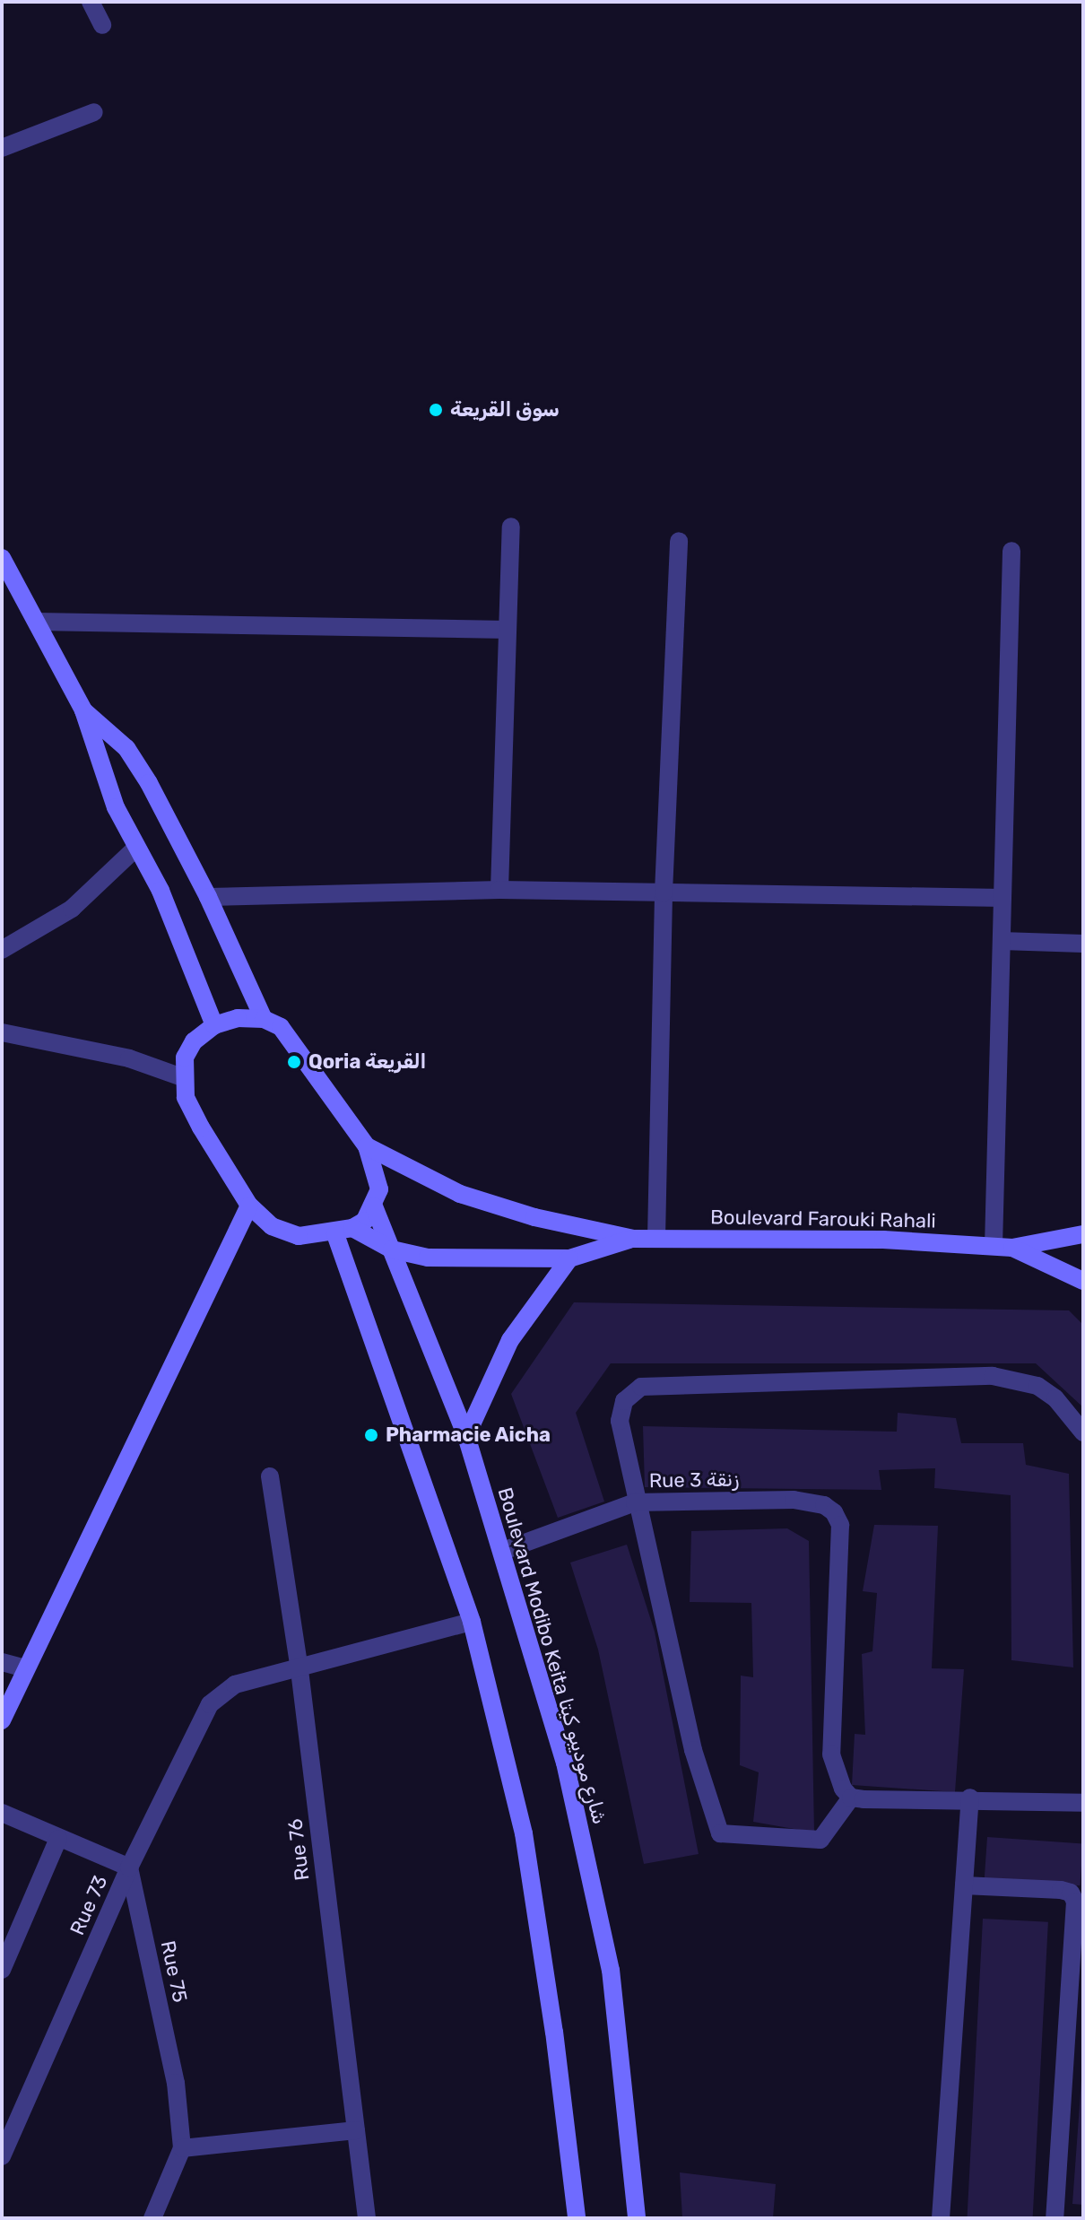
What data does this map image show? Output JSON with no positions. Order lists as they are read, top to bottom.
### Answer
{
  "streets": {
    "main road": ["Boulevard Farouki Rahali", "Boulevard Modibo Keita شارع موديبو كيتا"],
    "street": [
      "Rue 3 زنقة",
      "Rue 76",
      "Rue 73",
      "Rue 75"
    ]
  },
  "crossings": [
    ["Boulevard Farouki Rahali", "Boulevard Modibo Keita شارع موديبو كيتا"],
    ["Rue 3 زنقة", "Boulevard Modibo Keita شارع موديبو كيتا"],
    ["Rue 76", "Rue 73"],
    ["Rue 73", "Rue 75"]
  ],
  "places": ["سوق القريعة", "Qoria القريعة", "Pharmacie Aicha"]
}
